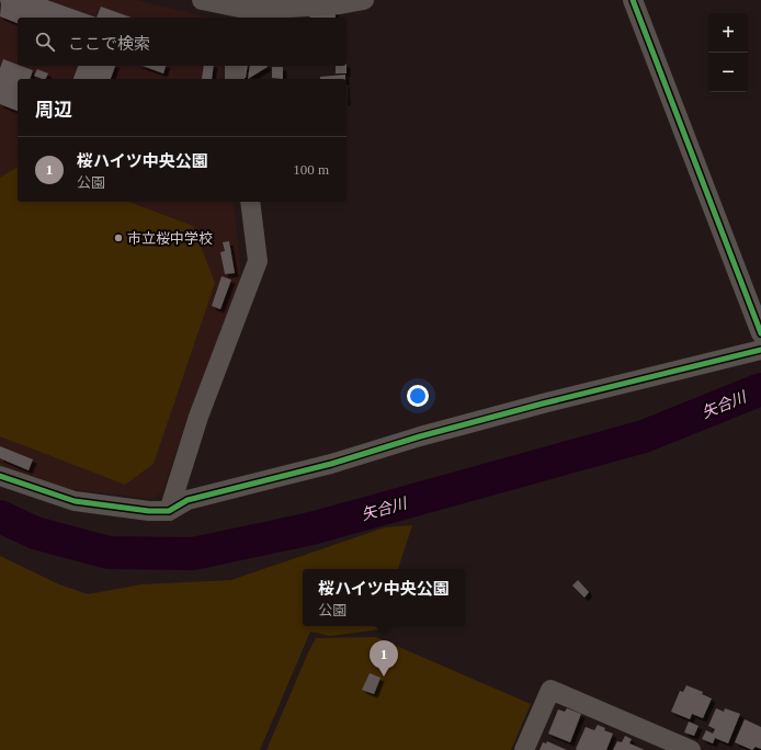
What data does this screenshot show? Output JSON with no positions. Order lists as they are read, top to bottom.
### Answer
{
  "water": ["矢合川"],
  "places": ["市立桜中学校"],
  "page": {
    "map_buttons": ["+", "−"],
    "search": "ここで検索",
    "heading": "周辺",
    "list": [
      {
        "mark": "1",
        "name": "桜ハイツ中央公園",
        "note": "公園",
        "value": "100 m"
      }
    ],
    "popup": ["桜ハイツ中央公園", "公園"],
    "pins": "1"
  }
}
